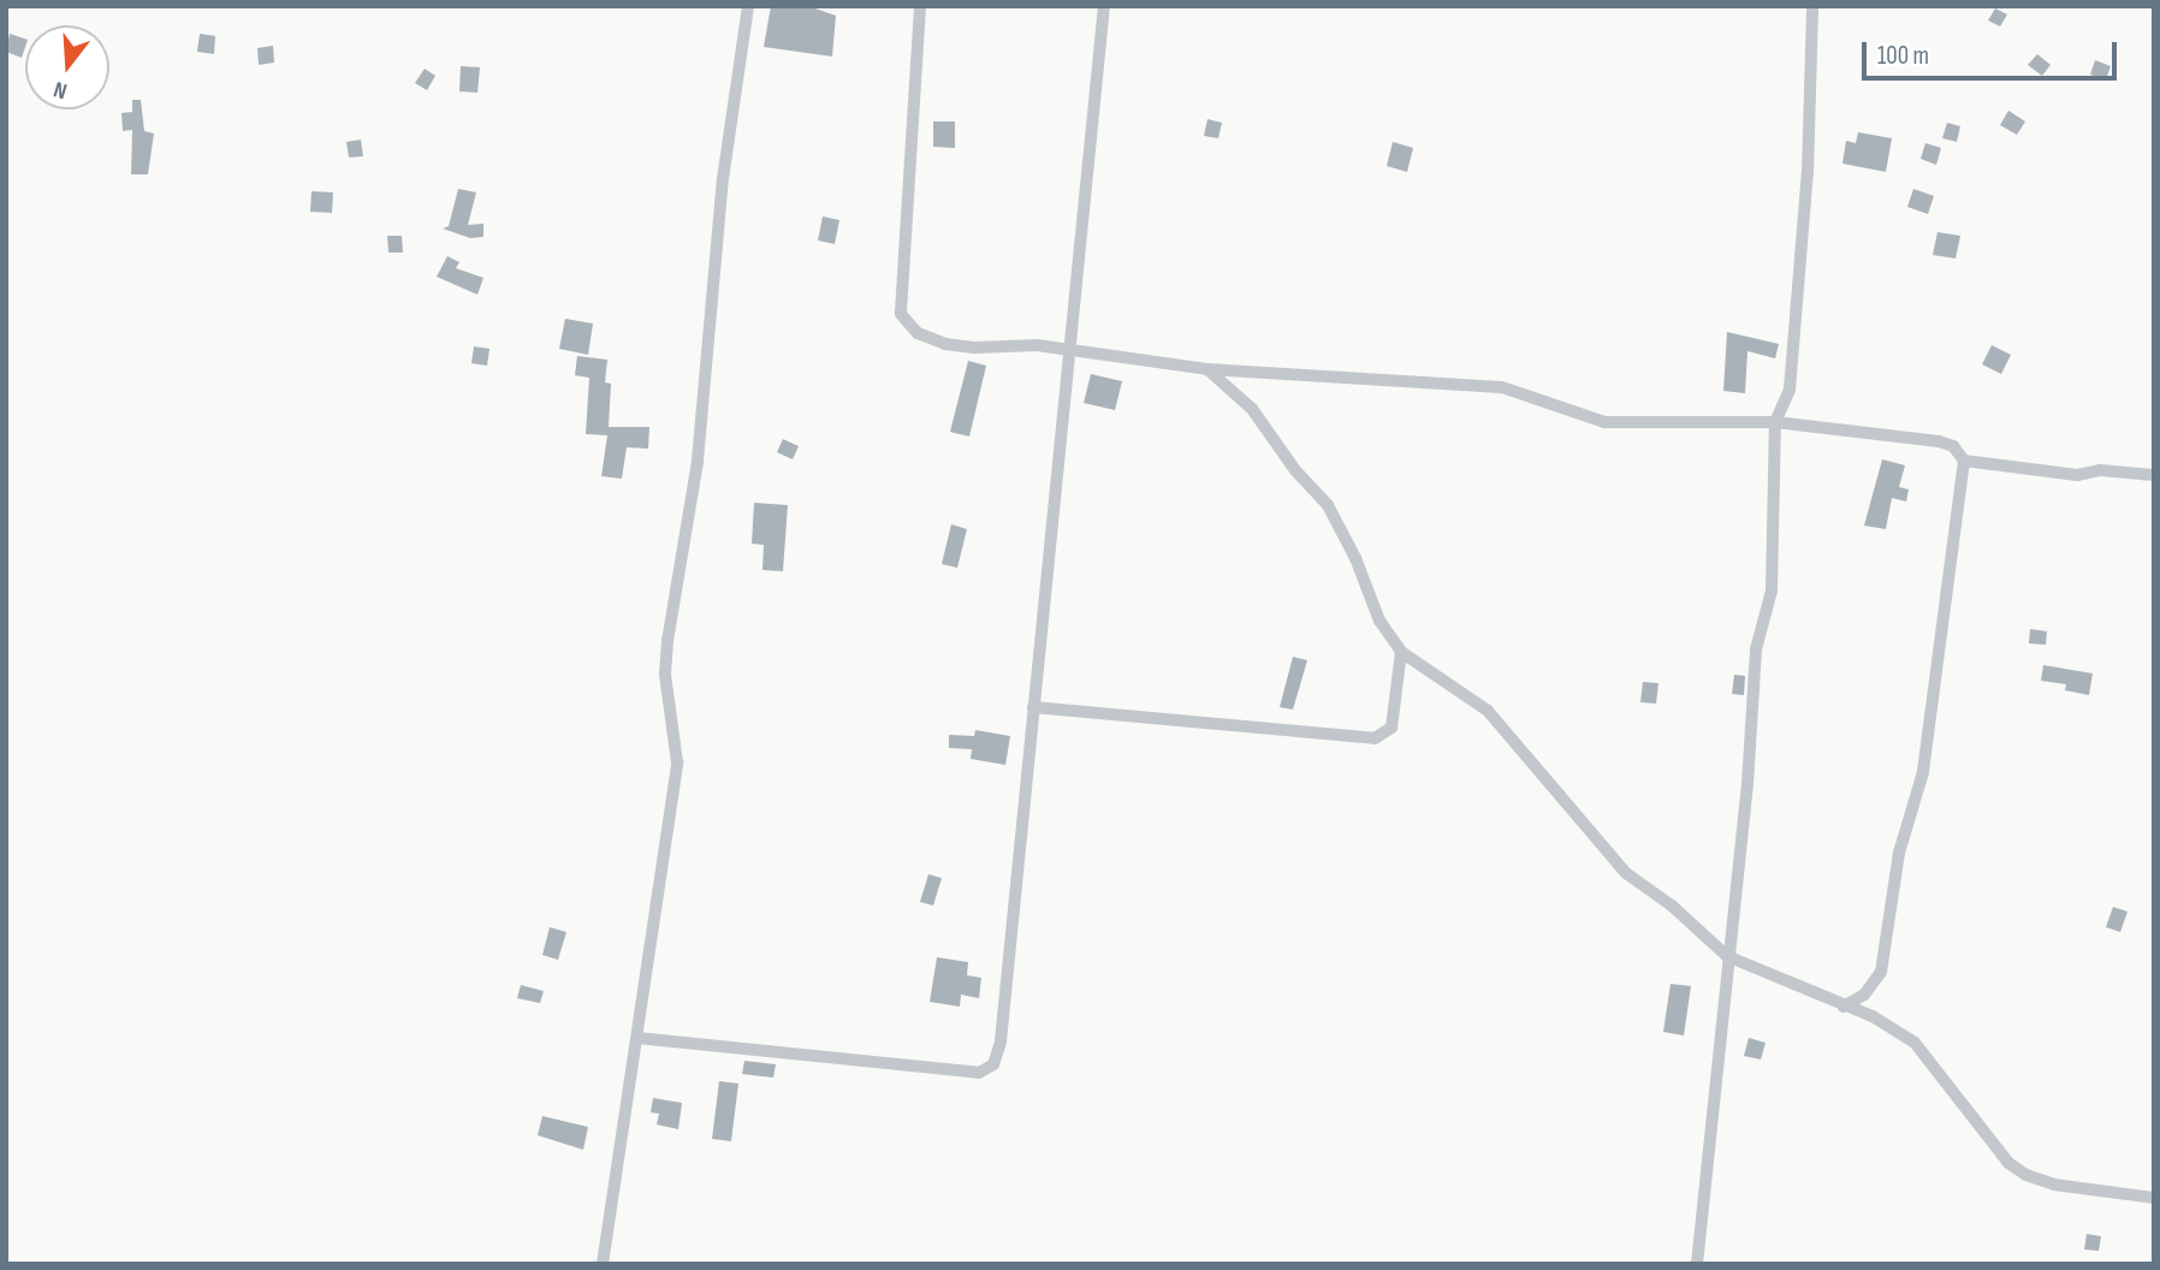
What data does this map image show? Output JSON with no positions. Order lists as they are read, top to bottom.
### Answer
{
  "scale_bar": "100 m",
  "north": "bottom"
}
